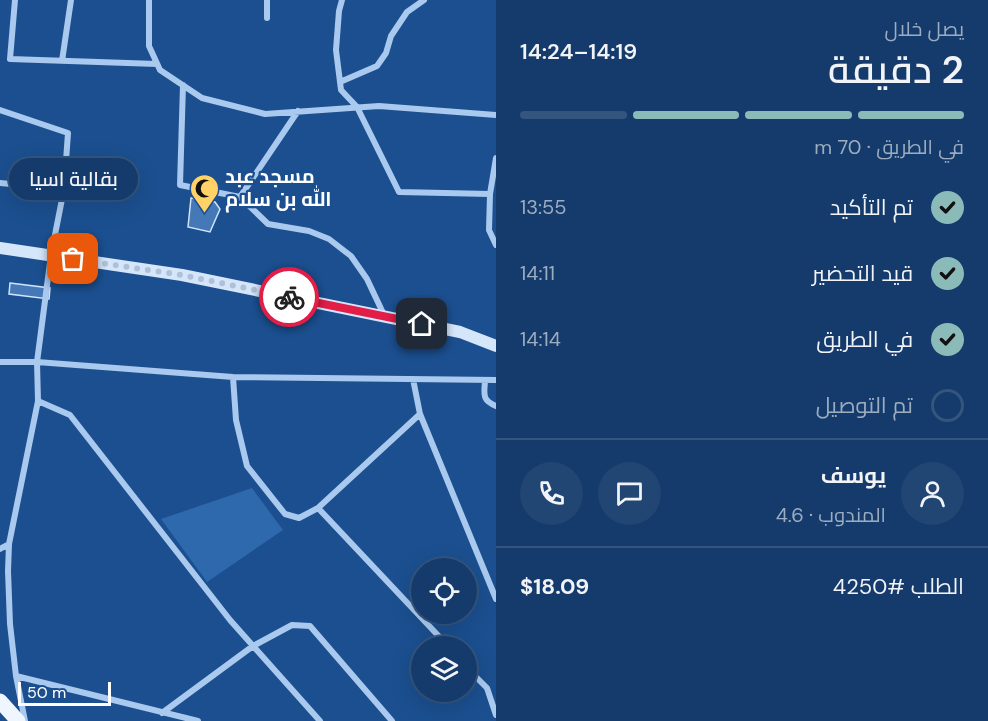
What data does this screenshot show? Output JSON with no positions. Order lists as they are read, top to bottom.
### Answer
{
  "places": {
    "mosque": ["مسجد عبد الله بن سلام"],
    "other": ["بقالية اسيا"]
  },
  "scale_bar": "50 m",
  "page": {
    "heading": ["2 دقيقة", "يصل خلال", "14:19–14:24"],
    "panel": [
      "يوسف",
      "المندوب · 4.6",
      "الطلب #4250",
      "$18.09"
    ],
    "bar": "في الطريق · 70 m",
    "bubble": "بقالية اسيا",
    "list": [
      ["تم التأكيد", "13:55"],
      ["قيد التحضير", "14:11"],
      ["في الطريق", "14:14"],
      "تم التوصيل"
    ],
    "scale": "50 m"
  }
}
